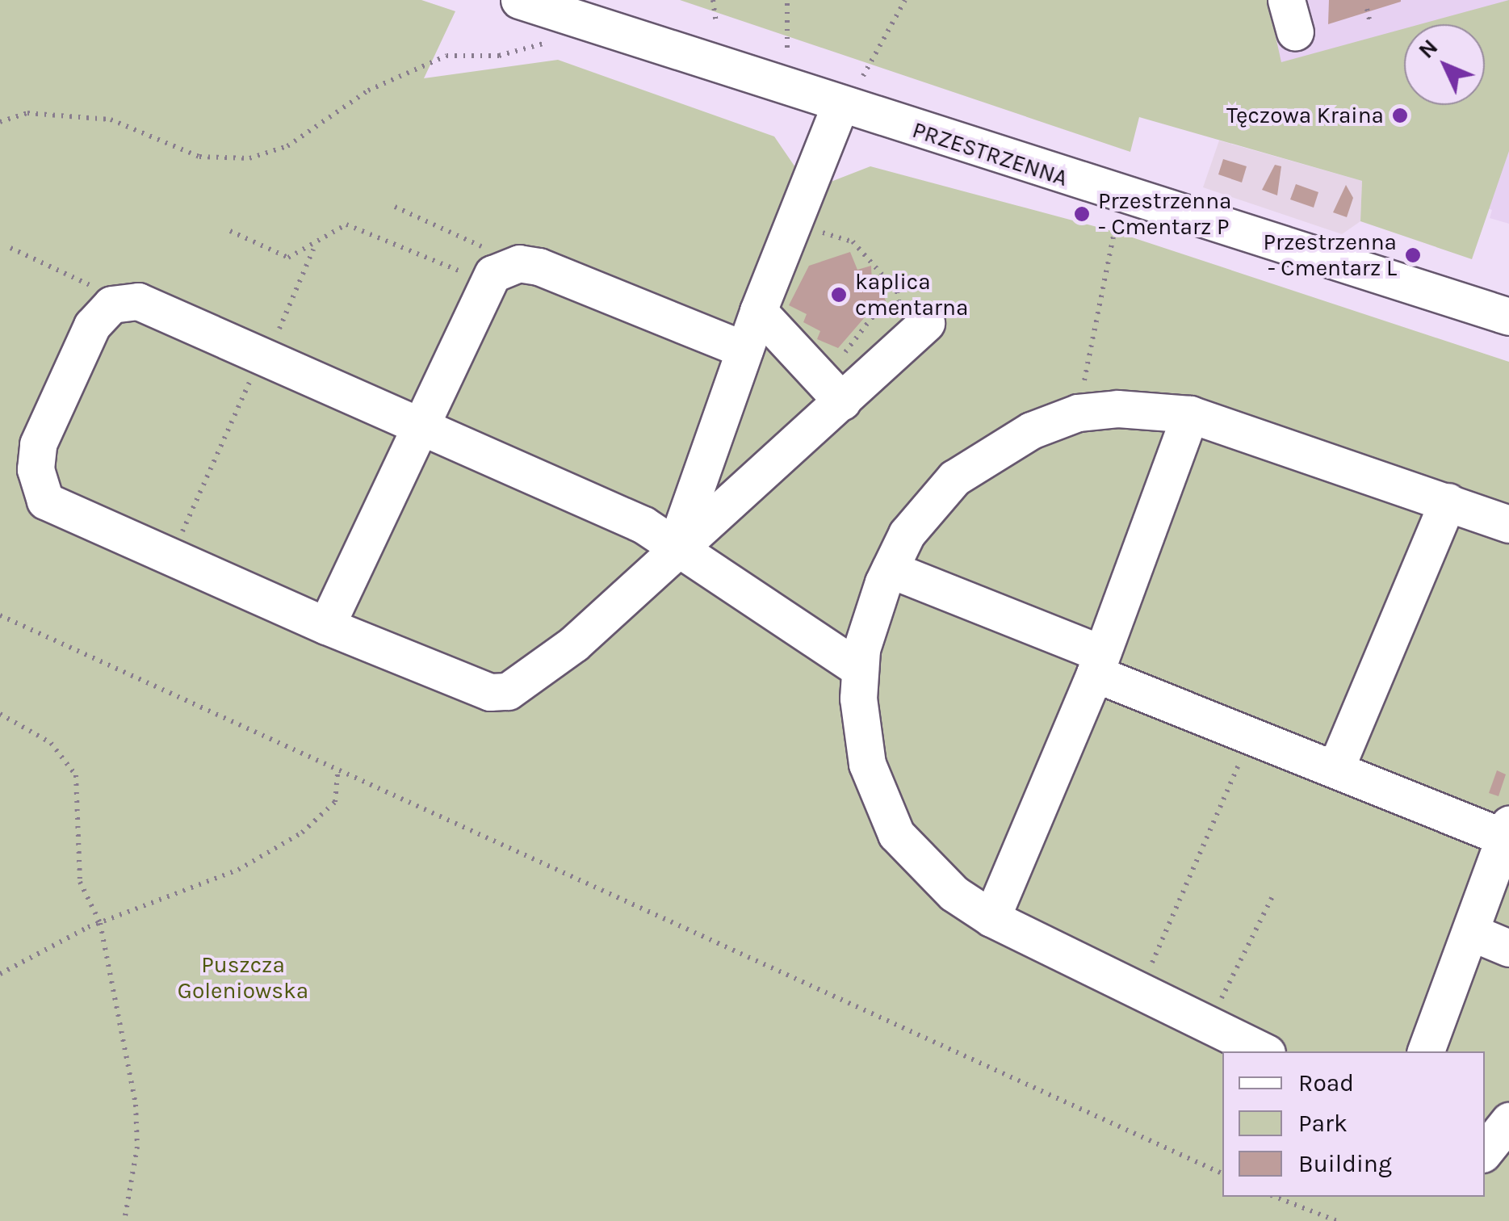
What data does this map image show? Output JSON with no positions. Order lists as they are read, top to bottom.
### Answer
{
  "streets": {
    "street": ["PRZESTRZENNA"]
  },
  "parks": ["Puszcza Goleniowska"],
  "places": [
    "Tęczowa Kraina",
    "Przestrzenna - Cmentarz P",
    "Przestrzenna - Cmentarz L",
    "kaplica cmentarna"
  ],
  "legend": ["Road", "Park", "Building"],
  "north": "top left"
}
